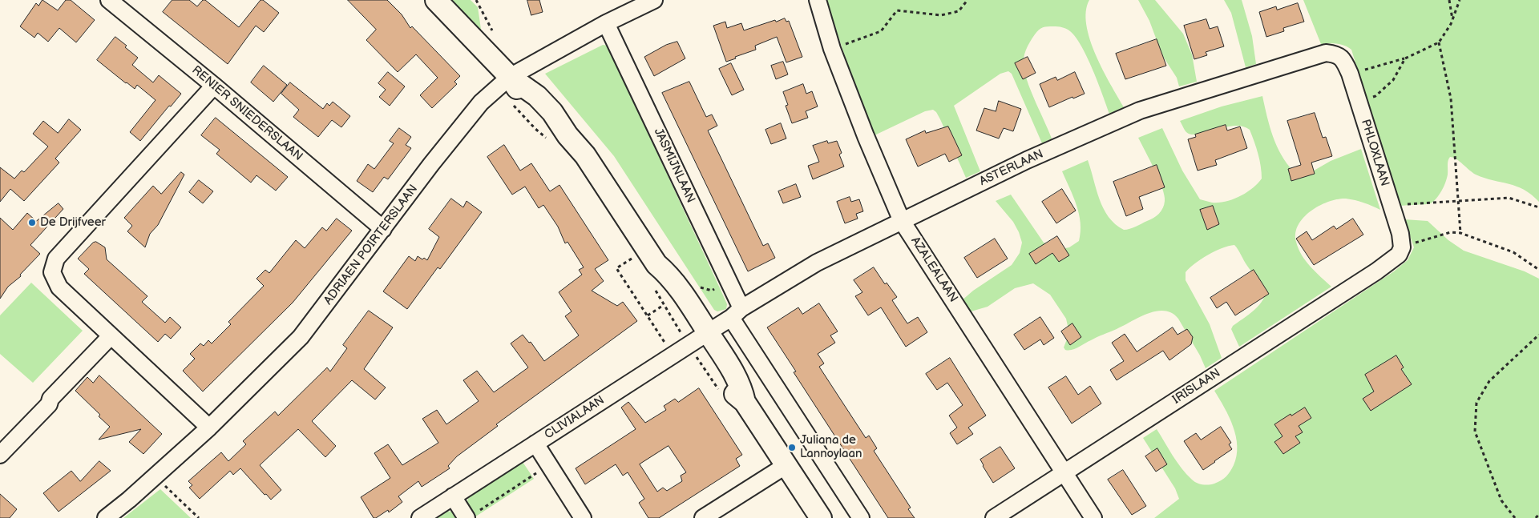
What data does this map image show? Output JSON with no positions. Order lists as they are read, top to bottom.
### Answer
{
  "streets": {
    "street": [
      "RENIER SNIEDERSLAAN",
      "PHLOXLAAN",
      "JASMIJNLAAN",
      "ASTERLAAN",
      "ADRIAEN POIRTERSLAAN",
      "AZALEALAAN",
      "IRISLAAN",
      "CLIVIALAAN"
    ]
  },
  "crossings": [
    ["RENIER SNIEDERSLAAN", "ADRIAEN POIRTERSLAAN"],
    ["PHLOXLAAN", "ASTERLAAN"],
    ["PHLOXLAAN", "IRISLAAN"],
    ["JASMIJNLAAN", "ASTERLAAN"],
    ["JASMIJNLAAN", "ADRIAEN POIRTERSLAAN"],
    ["ASTERLAAN", "AZALEALAAN"],
    ["ASTERLAAN", "CLIVIALAAN"],
    ["AZALEALAAN", "IRISLAAN"]
  ],
  "places": ["De Drijfveer", "Juliana de Lannoylaan"]
}
